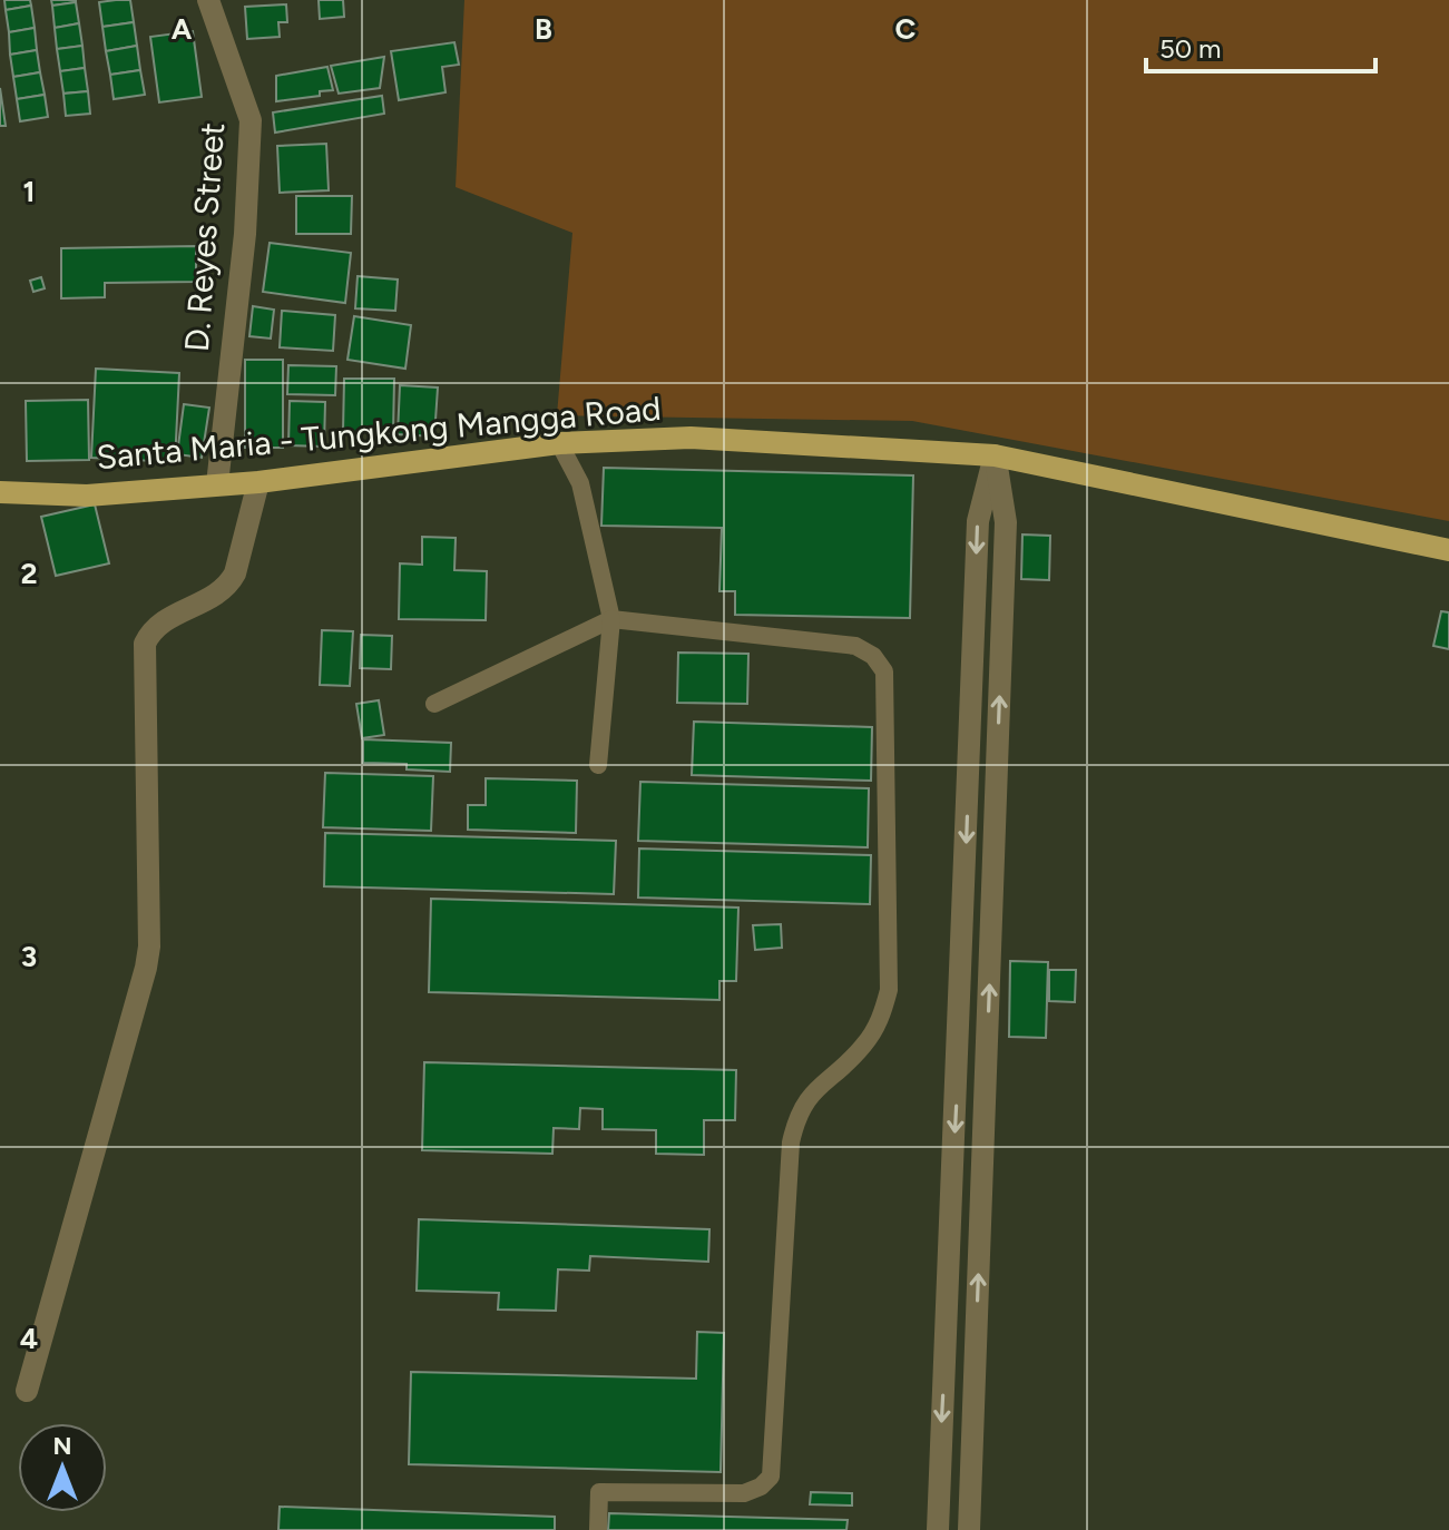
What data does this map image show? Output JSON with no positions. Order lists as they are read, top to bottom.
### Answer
{
  "streets": {
    "main road": ["Santa Maria - Tungkong Mangga Road"],
    "street": ["D. Reyes Street"]
  },
  "crossings": [
    ["D. Reyes Street", "Santa Maria - Tungkong Mangga Road"]
  ],
  "scale_bar": "50 m",
  "north": "top",
  "grid": {
    "columns": ["A", "B", "C"],
    "rows": [
      "1",
      "2",
      "3",
      "4"
    ]
  }
}
